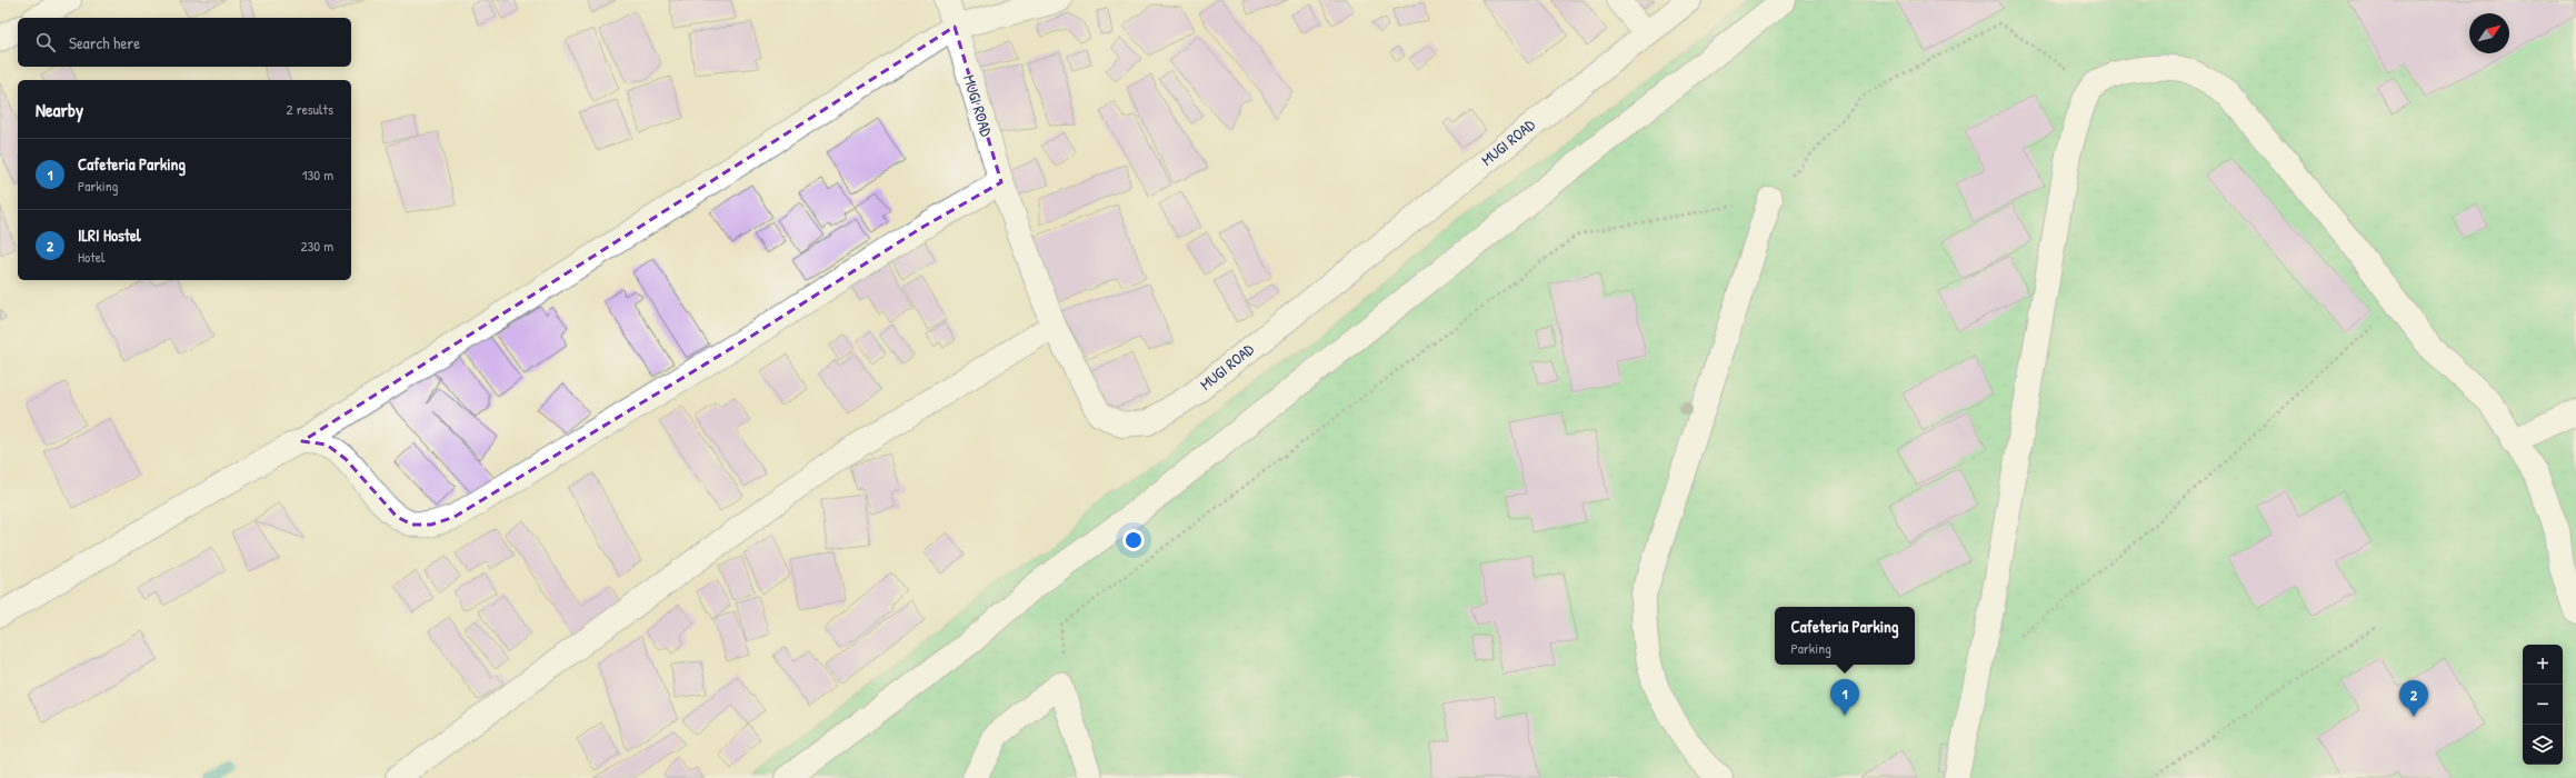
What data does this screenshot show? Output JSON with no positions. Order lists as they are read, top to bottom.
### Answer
{
  "streets": {
    "street": ["MUGI ROAD"]
  },
  "north": "top right",
  "page": {
    "search": "Search here",
    "heading": ["Nearby", "2 results"],
    "list": [
      {
        "mark": "1",
        "name": "Cafeteria Parking",
        "note": "Parking",
        "value": "130 m"
      },
      {
        "mark": "2",
        "name": "ILRI Hostel",
        "note": "Hotel",
        "value": "230 m"
      }
    ],
    "popup": ["Cafeteria Parking", "Parking"],
    "map_buttons": ["+", "−"],
    "pins": ["1", "2"]
  }
}
